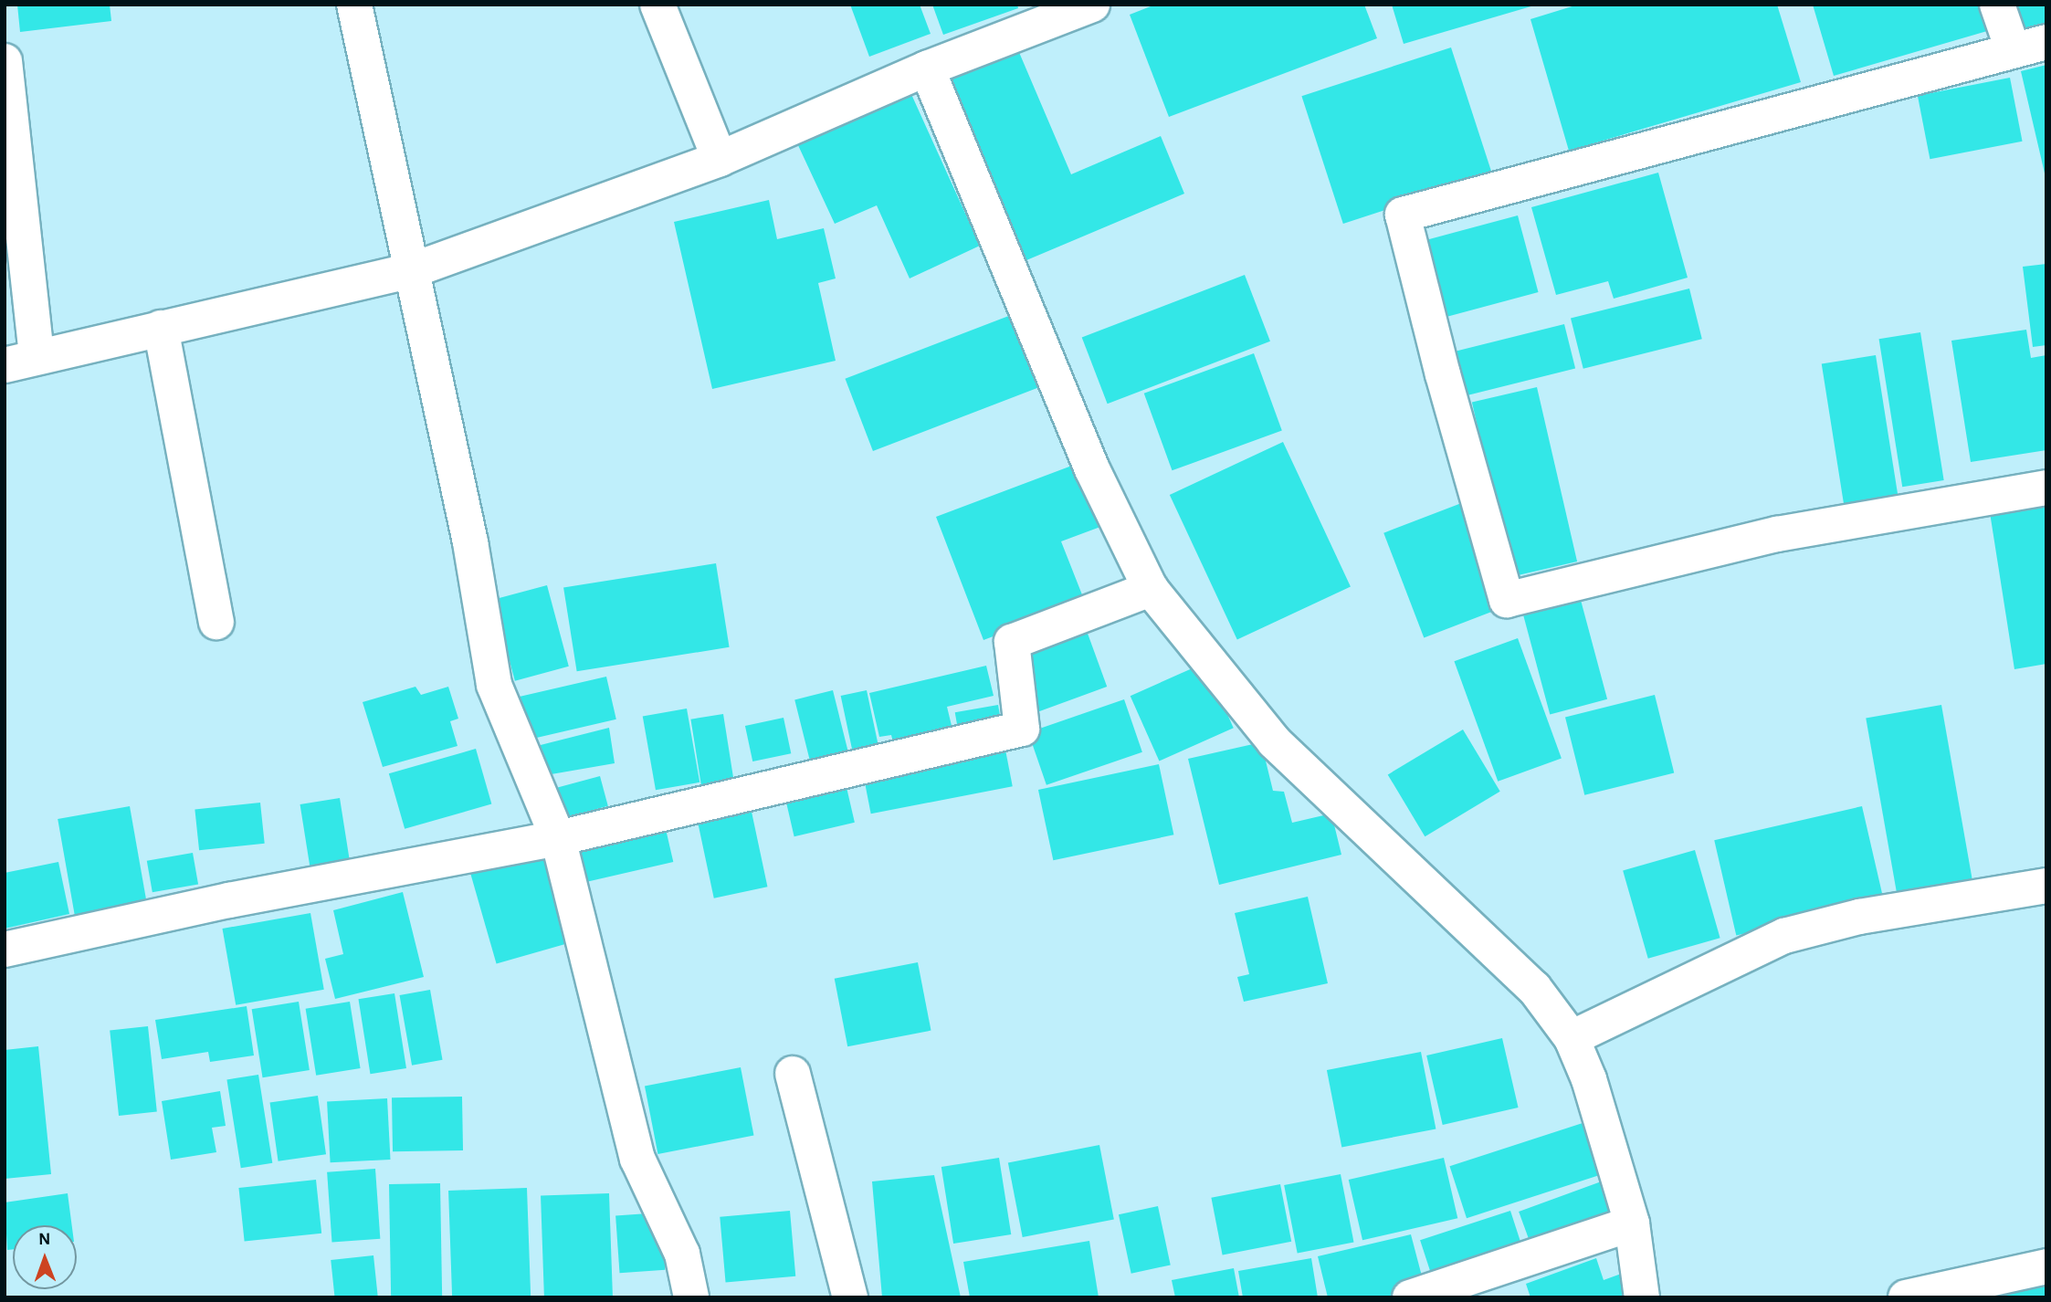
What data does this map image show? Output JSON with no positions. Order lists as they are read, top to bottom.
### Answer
{
  "north": "top"
}
